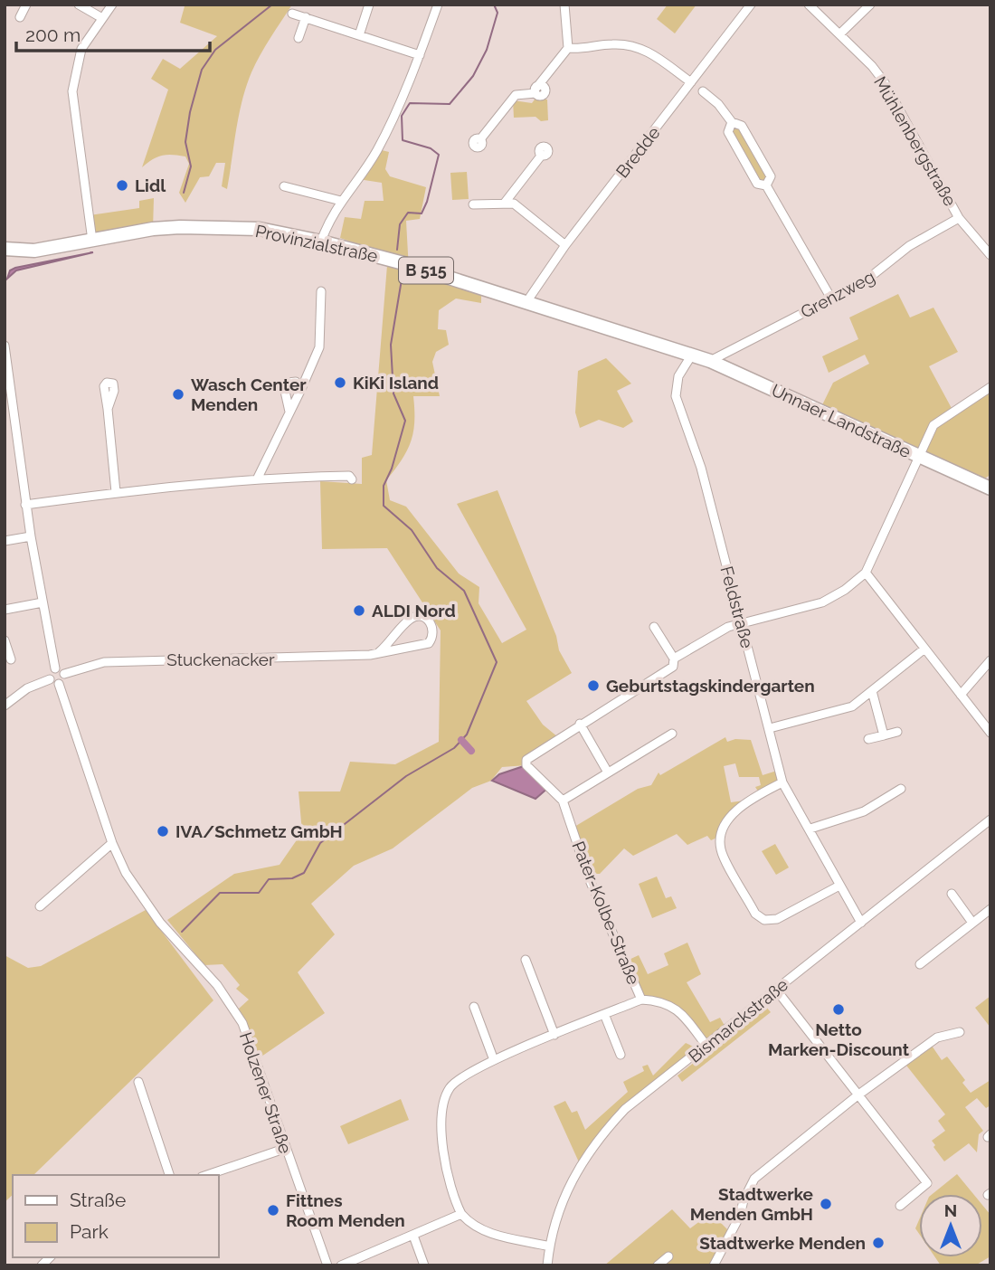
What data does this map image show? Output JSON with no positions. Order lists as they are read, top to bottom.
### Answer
{
  "streets": {
    "main road": ["Provinzialstraße", "B 515", "Unnaer Landstraße"],
    "street": [
      "Mühlenbergstraße",
      "Bredde",
      "Grenzweg",
      "Feldstraße",
      "Stuckenacker",
      "Pater-Kolbe-Straße",
      "Bismarckstraße",
      "Holzener Straße"
    ]
  },
  "crossings": [
    ["Mühlenbergstraße", "Grenzweg"],
    ["Bredde", "Provinzialstraße"],
    ["Provinzialstraße", "Unnaer Landstraße"],
    ["Provinzialstraße", "Feldstraße"],
    ["Grenzweg", "Unnaer Landstraße"],
    ["Unnaer Landstraße", "Feldstraße"],
    ["Unnaer Landstraße", "Pater-Kolbe-Straße"],
    ["Feldstraße", "Pater-Kolbe-Straße"],
    ["Feldstraße", "Bismarckstraße"],
    ["Stuckenacker", "Holzener Straße"]
  ],
  "places": [
    "Lidl",
    "KiKi Island",
    "Wasch Center Menden",
    "ALDI Nord",
    "Geburtstagskindergarten",
    "IVA/Schmetz GmbH",
    "Netto Marken-Discount",
    "Stadtwerke Menden GmbH",
    "Fittnes Room Menden",
    "Stadtwerke Menden"
  ],
  "legend": ["Straße", "Park"],
  "scale_bar": "200 m",
  "north": "top"
}
